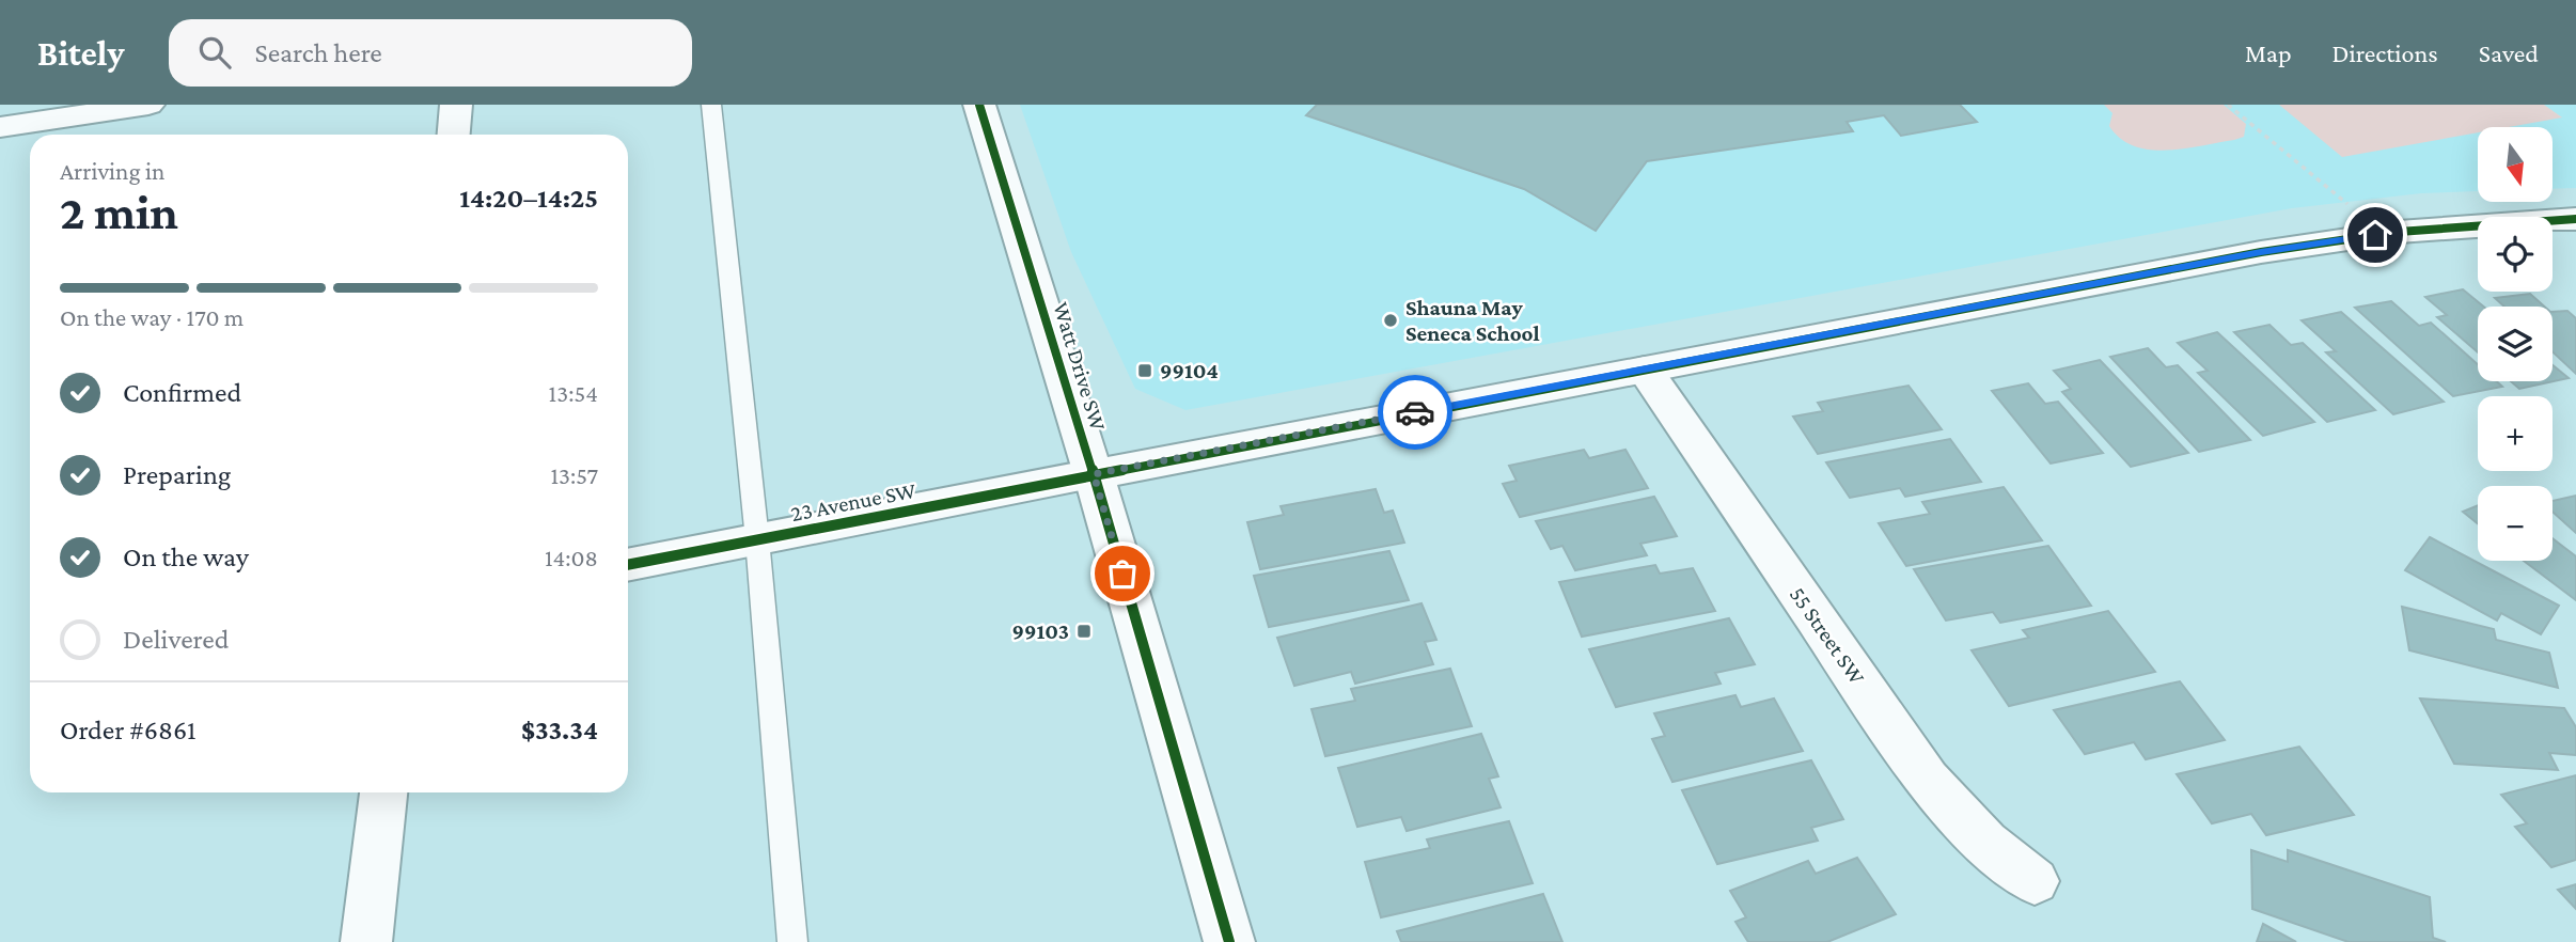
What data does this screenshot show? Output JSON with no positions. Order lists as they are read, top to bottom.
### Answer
{
  "streets": {
    "street": ["Watt Drive SW", "23 Avenue SW", "55 Street SW"]
  },
  "crossings": [
    ["Watt Drive SW", "23 Avenue SW"],
    ["23 Avenue SW", "55 Street SW"]
  ],
  "places": {
    "other": ["Shauna May Seneca School"],
    "transit": ["99104", "99103"]
  },
  "north": "bottom",
  "page": {
    "header": "Bitely",
    "search": "Search here",
    "nav": ["Map", "Directions", "Saved"],
    "map_buttons": ["+", "−"],
    "heading": ["2 min", "Arriving in", "14:20–14:25"],
    "panel": ["Order #6861", "$33.34"],
    "bar": "On the way · 170 m",
    "list": [
      ["Confirmed", "13:54"],
      ["Preparing", "13:57"],
      ["On the way", "14:08"],
      "Delivered"
    ]
  }
}
